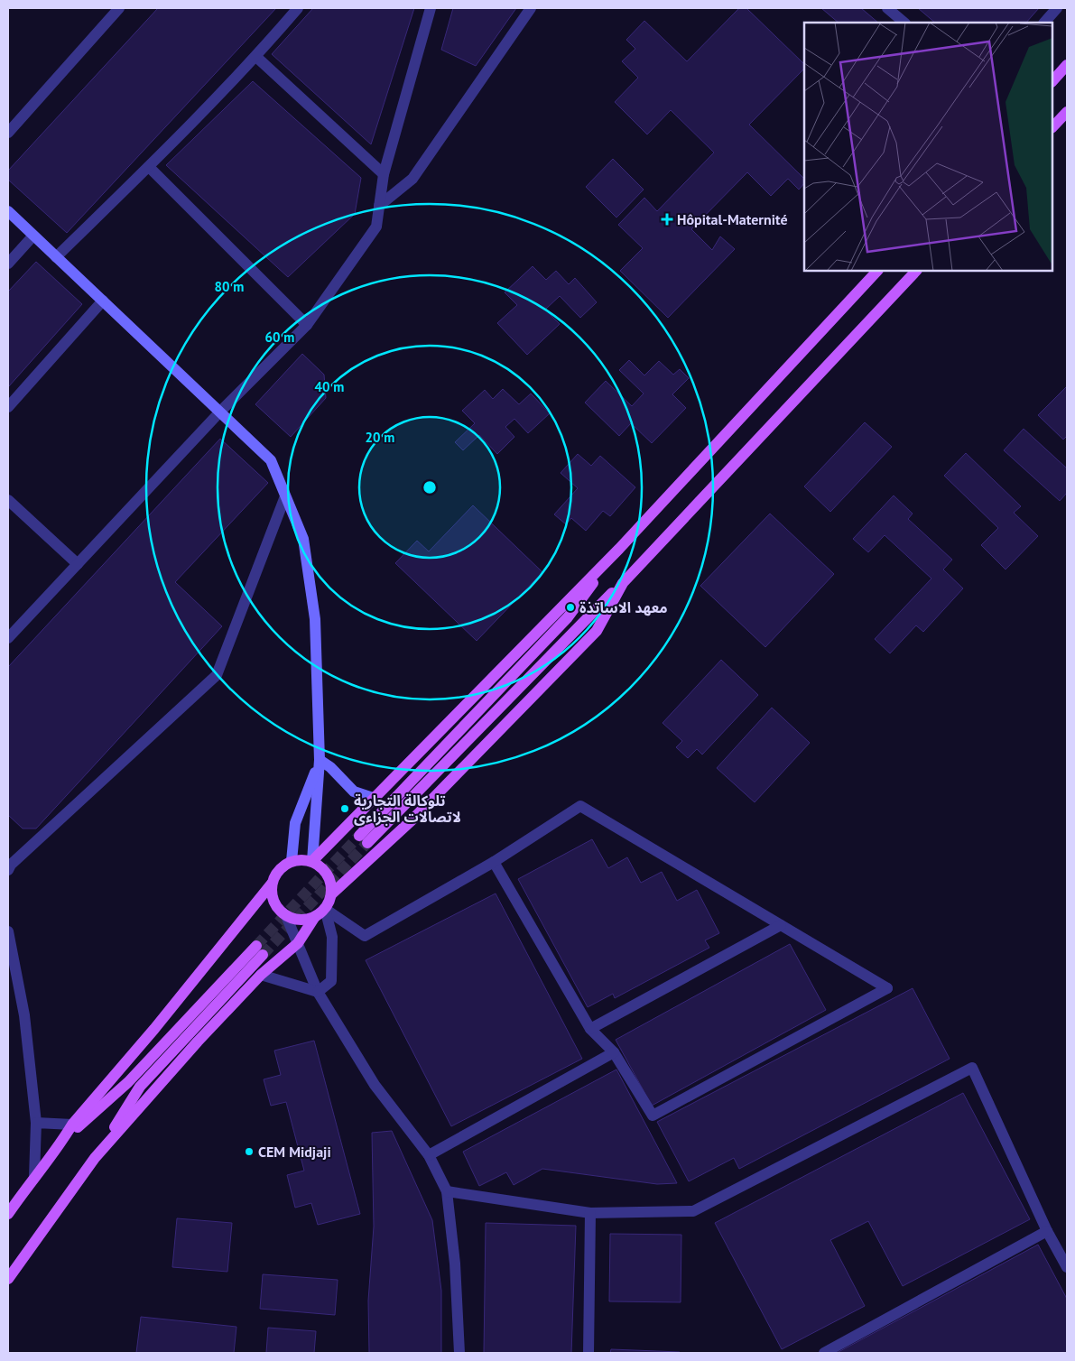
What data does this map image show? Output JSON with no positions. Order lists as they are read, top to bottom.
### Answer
{
  "places": {
    "health": ["Hôpital-Maternité"],
    "other": ["معهد الاساتذة", "تلوكالة التجارية لاتصالات الجزاءى", "CEM Midjaji"]
  },
  "rings": [
    "80 m",
    "60 m",
    "40 m",
    "20 m"
  ]
}
